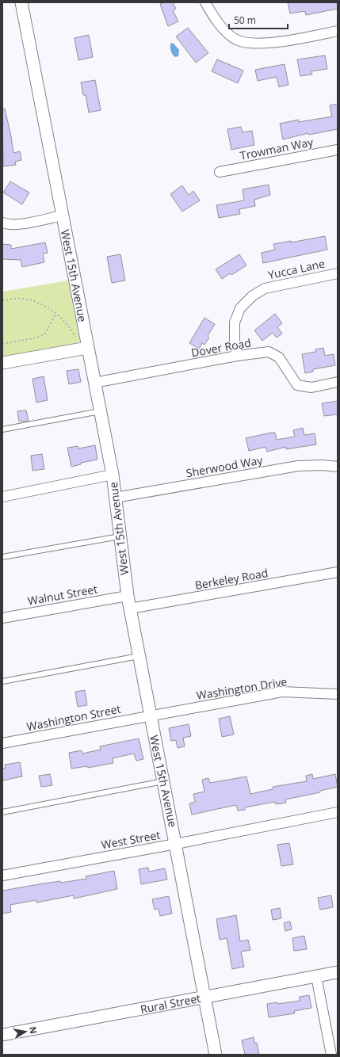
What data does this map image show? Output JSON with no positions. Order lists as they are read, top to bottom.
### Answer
{
  "streets": {
    "street": [
      "Trowman Way",
      "Yucca Lane",
      "West 15th Avenue",
      "Dover Road",
      "Sherwood Way",
      "Berkeley Road",
      "Walnut Street",
      "Washington Drive",
      "Washington Street",
      "West Street",
      "Rural Street"
    ]
  },
  "crossings": [
    ["Yucca Lane", "Dover Road"],
    ["West 15th Avenue", "Dover Road"],
    ["West 15th Avenue", "Sherwood Way"],
    ["West 15th Avenue", "Berkeley Road"],
    ["West 15th Avenue", "Walnut Street"],
    ["West 15th Avenue", "Washington Drive"],
    ["West 15th Avenue", "Washington Street"],
    ["West 15th Avenue", "West Street"],
    ["West 15th Avenue", "Rural Street"],
    ["Washington Drive", "Washington Street"]
  ],
  "scale_bar": "50 m",
  "north": "right"
}
